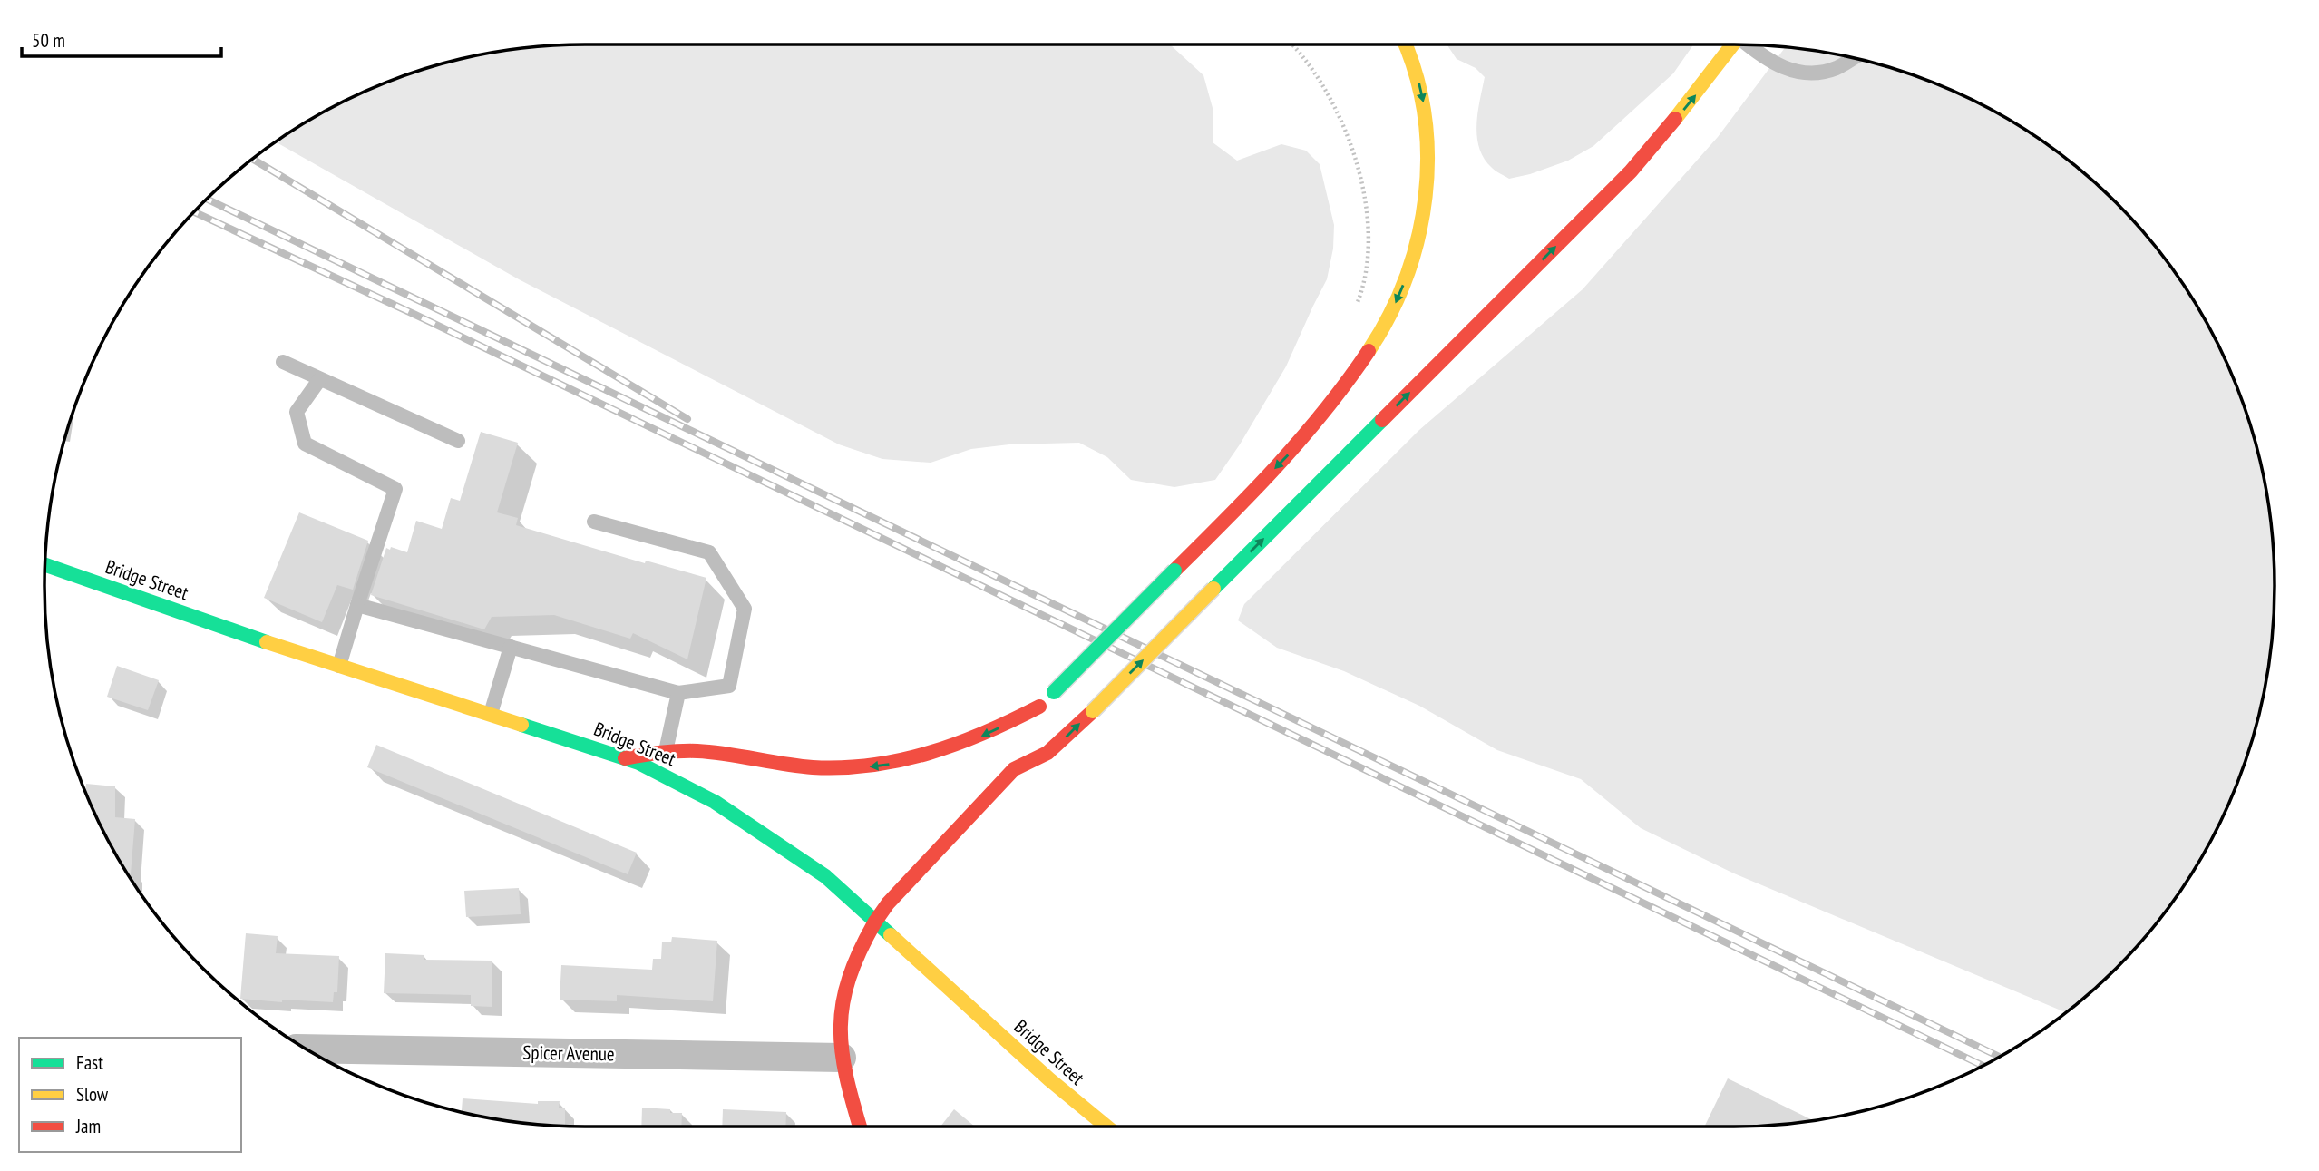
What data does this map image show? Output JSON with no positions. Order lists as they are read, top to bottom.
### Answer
{
  "streets": {
    "main road": ["Bridge Street"],
    "street": ["Spicer Avenue"]
  },
  "legend": ["Fast", "Slow", "Jam"],
  "scale_bar": "50 m"
}
